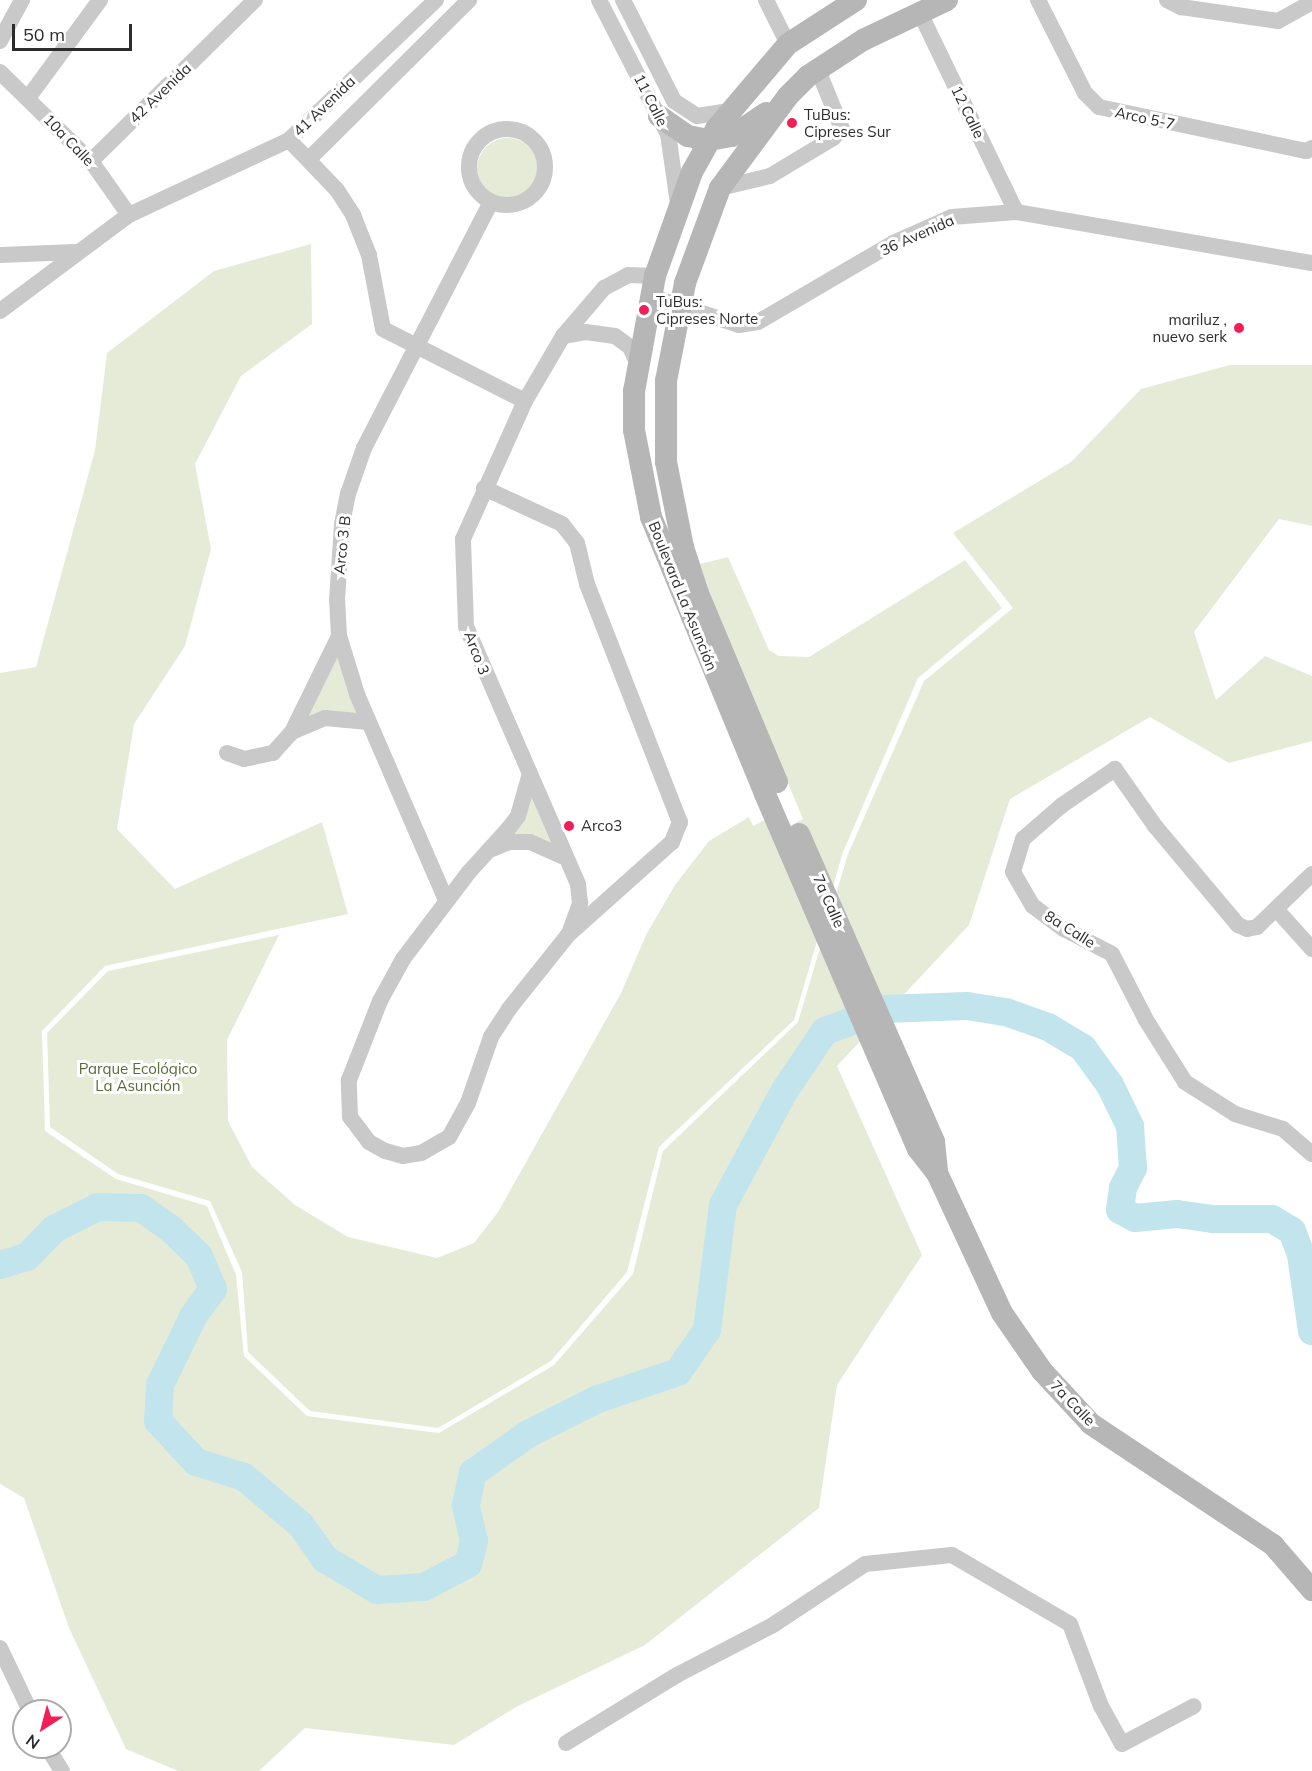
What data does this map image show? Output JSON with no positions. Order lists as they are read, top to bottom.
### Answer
{
  "streets": {
    "main road": ["Boulevard La Asunción", "7a Calle"],
    "street": [
      "42 Avenida",
      "11 Calle",
      "41 Avenida",
      "12 Calle",
      "Arco 5-7",
      "10a Calle",
      "36 Avenida",
      "Arco 3 B",
      "Arco 3",
      "8a Calle"
    ]
  },
  "crossings": [
    ["42 Avenida", "10a Calle"],
    ["11 Calle", "Boulevard La Asunción"],
    ["41 Avenida", "10a Calle"],
    ["12 Calle", "36 Avenida"],
    ["12 Calle", "Boulevard La Asunción"],
    ["36 Avenida", "Boulevard La Asunción"],
    ["Boulevard La Asunción", "Arco 3"],
    ["Boulevard La Asunción", "7a Calle"]
  ],
  "parks": ["Parque Ecológico La Asunción"],
  "places": [
    "TuBus: Cipreses Sur",
    "TuBus: Cipreses Norte",
    "mariluz , nuevo serk",
    "Arco3"
  ],
  "scale_bar": "50 m",
  "north": "bottom left"
}
